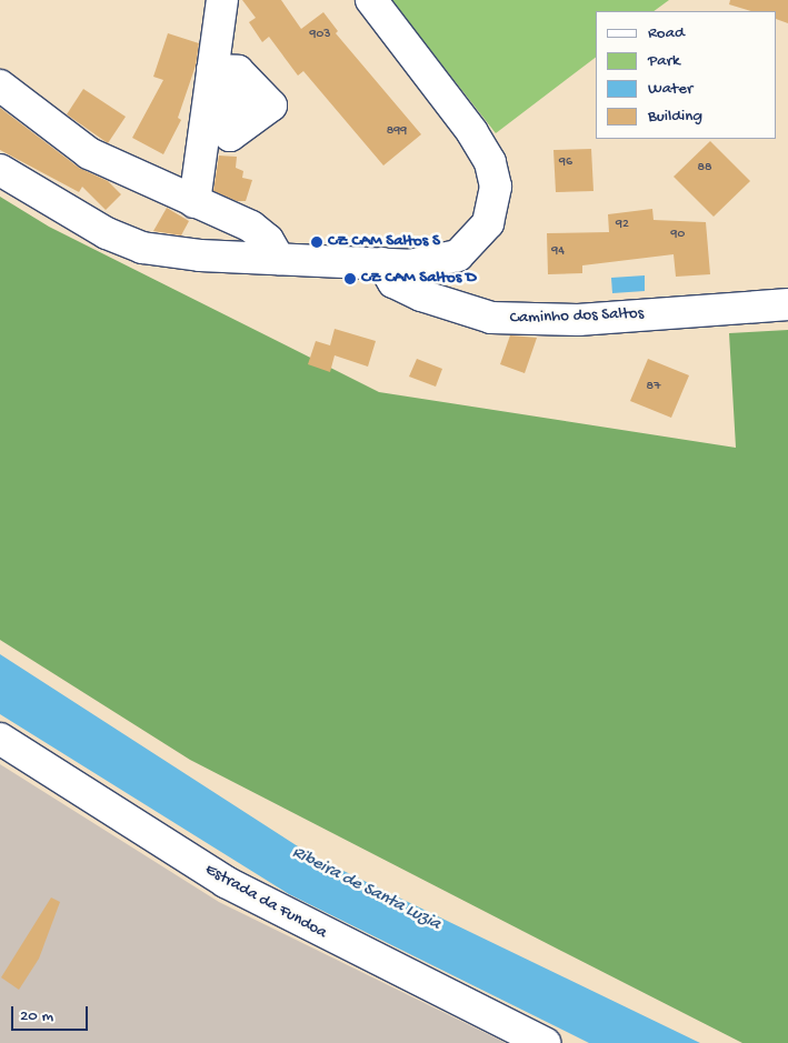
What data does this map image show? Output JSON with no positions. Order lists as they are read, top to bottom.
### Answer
{
  "streets": {
    "main road": ["Caminho dos Saltos", "Estrada da Fundoa"]
  },
  "water": ["Ribeira de Santa Luzia"],
  "places": ["CZ CAM Saltos S", "CZ CAM Saltos D"],
  "house_numbers": [
    "903",
    "899",
    "96",
    "88",
    "92",
    "90",
    "94",
    "87"
  ],
  "legend": [
    "Road",
    "Park",
    "Water",
    "Building"
  ],
  "scale_bar": "20 m"
}
